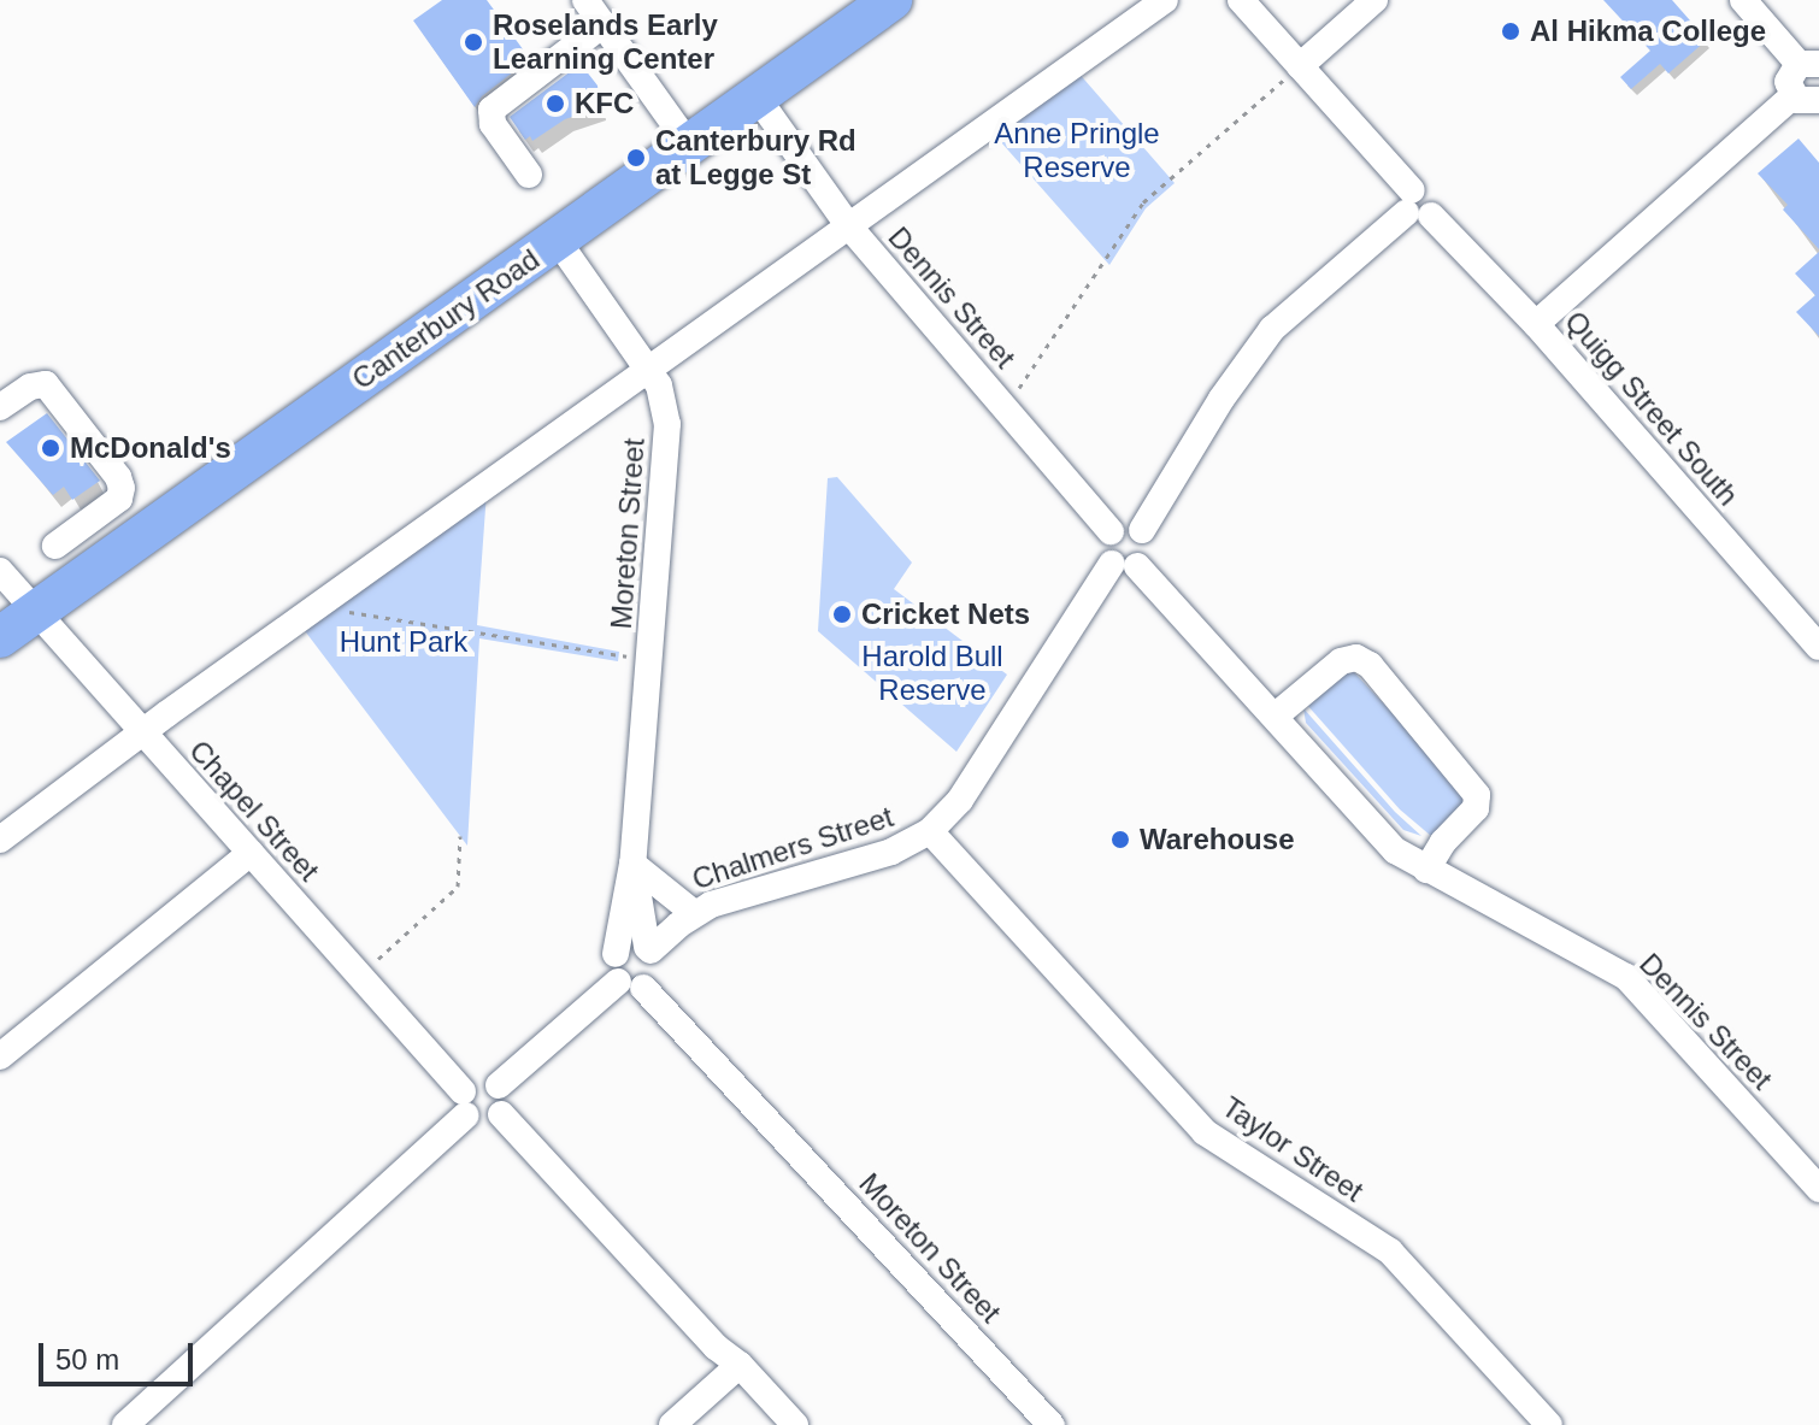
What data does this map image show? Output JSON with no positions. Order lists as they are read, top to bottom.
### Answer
{
  "streets": {
    "highway": ["Canterbury Road"],
    "street": [
      "Dennis Street",
      "Quigg Street South",
      "Moreton Street",
      "Chapel Street",
      "Chalmers Street",
      "Taylor Street"
    ]
  },
  "crossings": [
    ["Dennis Street", "Canterbury Road"],
    ["Dennis Street", "Chalmers Street"],
    ["Canterbury Road", "Moreton Street"],
    ["Canterbury Road", "Chapel Street"],
    ["Moreton Street", "Chalmers Street"],
    ["Chalmers Street", "Taylor Street"]
  ],
  "parks": ["Anne Pringle Reserve", "Hunt Park", "Harold Bull Reserve"],
  "places": [
    "Al Hikma College",
    "Roselands Early Learning Center",
    "KFC",
    "Canterbury Rd at Legge St",
    "McDonald's",
    "Cricket Nets",
    "Warehouse"
  ],
  "scale_bar": "50 m"
}
